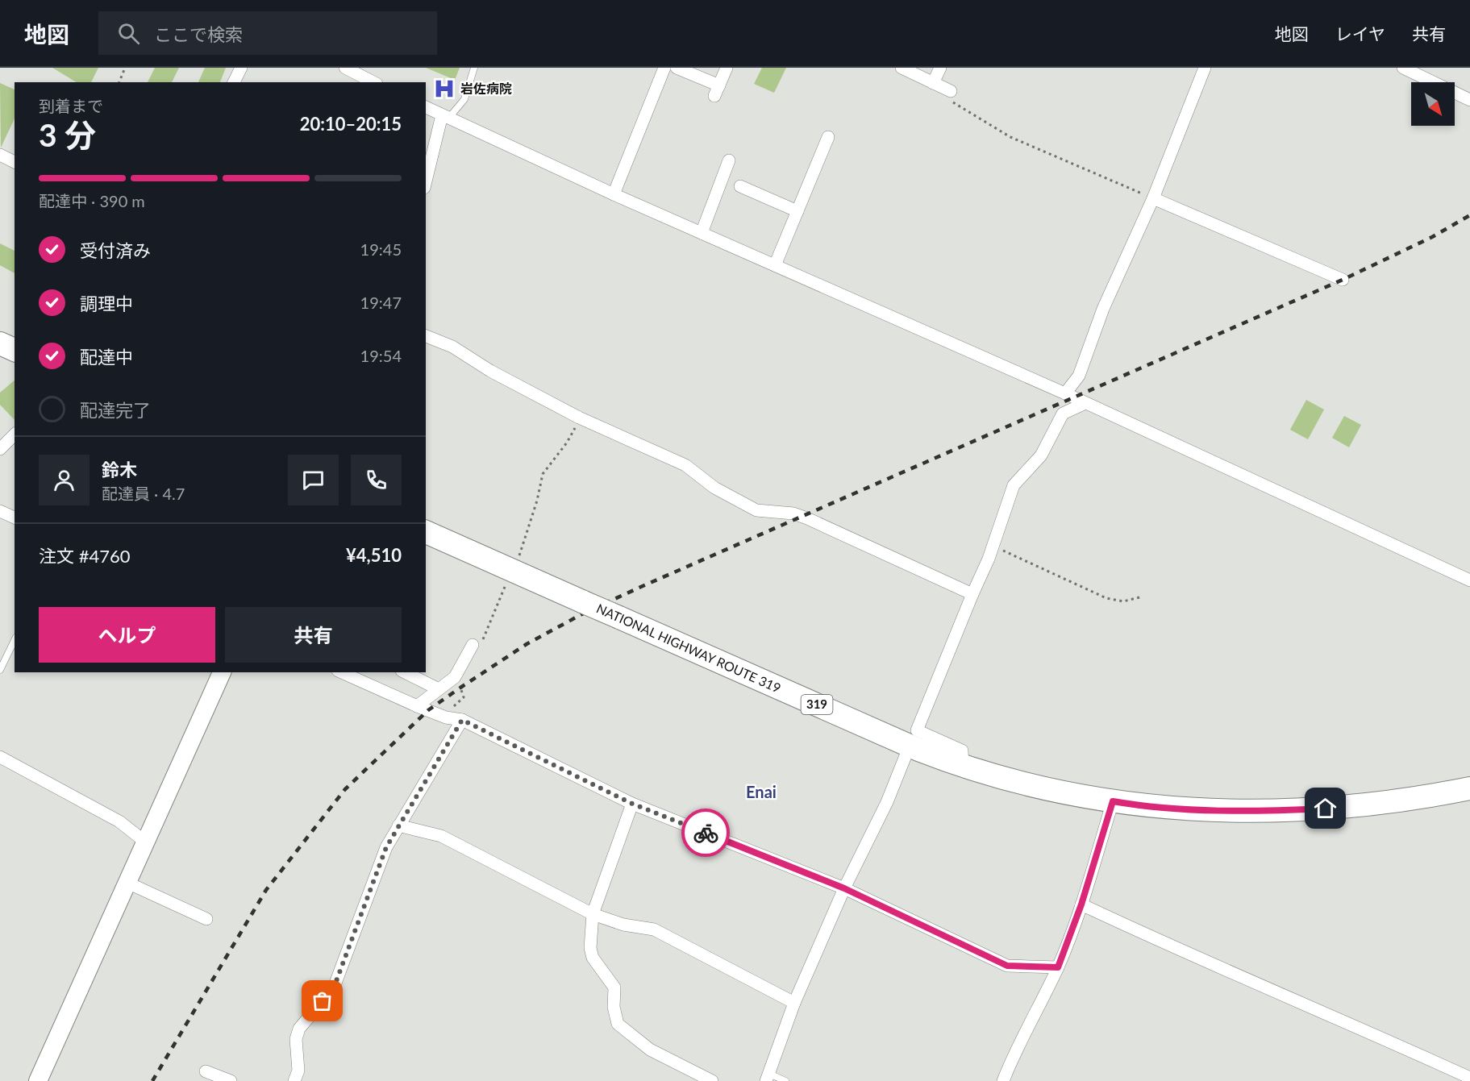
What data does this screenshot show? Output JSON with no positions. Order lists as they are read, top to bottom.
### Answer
{
  "streets": {
    "highway": ["NATIONAL HIGHWAY ROUTE 319", "319"]
  },
  "districts": ["Enai"],
  "places": {
    "hospital": ["岩佐病院"]
  },
  "north": "bottom right",
  "page": {
    "header": "地図",
    "search": "ここで検索",
    "nav": ["地図", "レイヤ", "共有"],
    "heading": ["3 分", "到着まで", "20:10–20:15"],
    "panel": [
      "鈴木",
      "配達員 · 4.7",
      "注文 #4760",
      "¥4,510"
    ],
    "bar": "配達中 · 390 m",
    "list": [
      ["受付済み", "19:45"],
      ["調理中", "19:47"],
      ["配達中", "19:54"],
      "配達完了"
    ],
    "buttons": ["ヘルプ", "共有"]
  }
}
